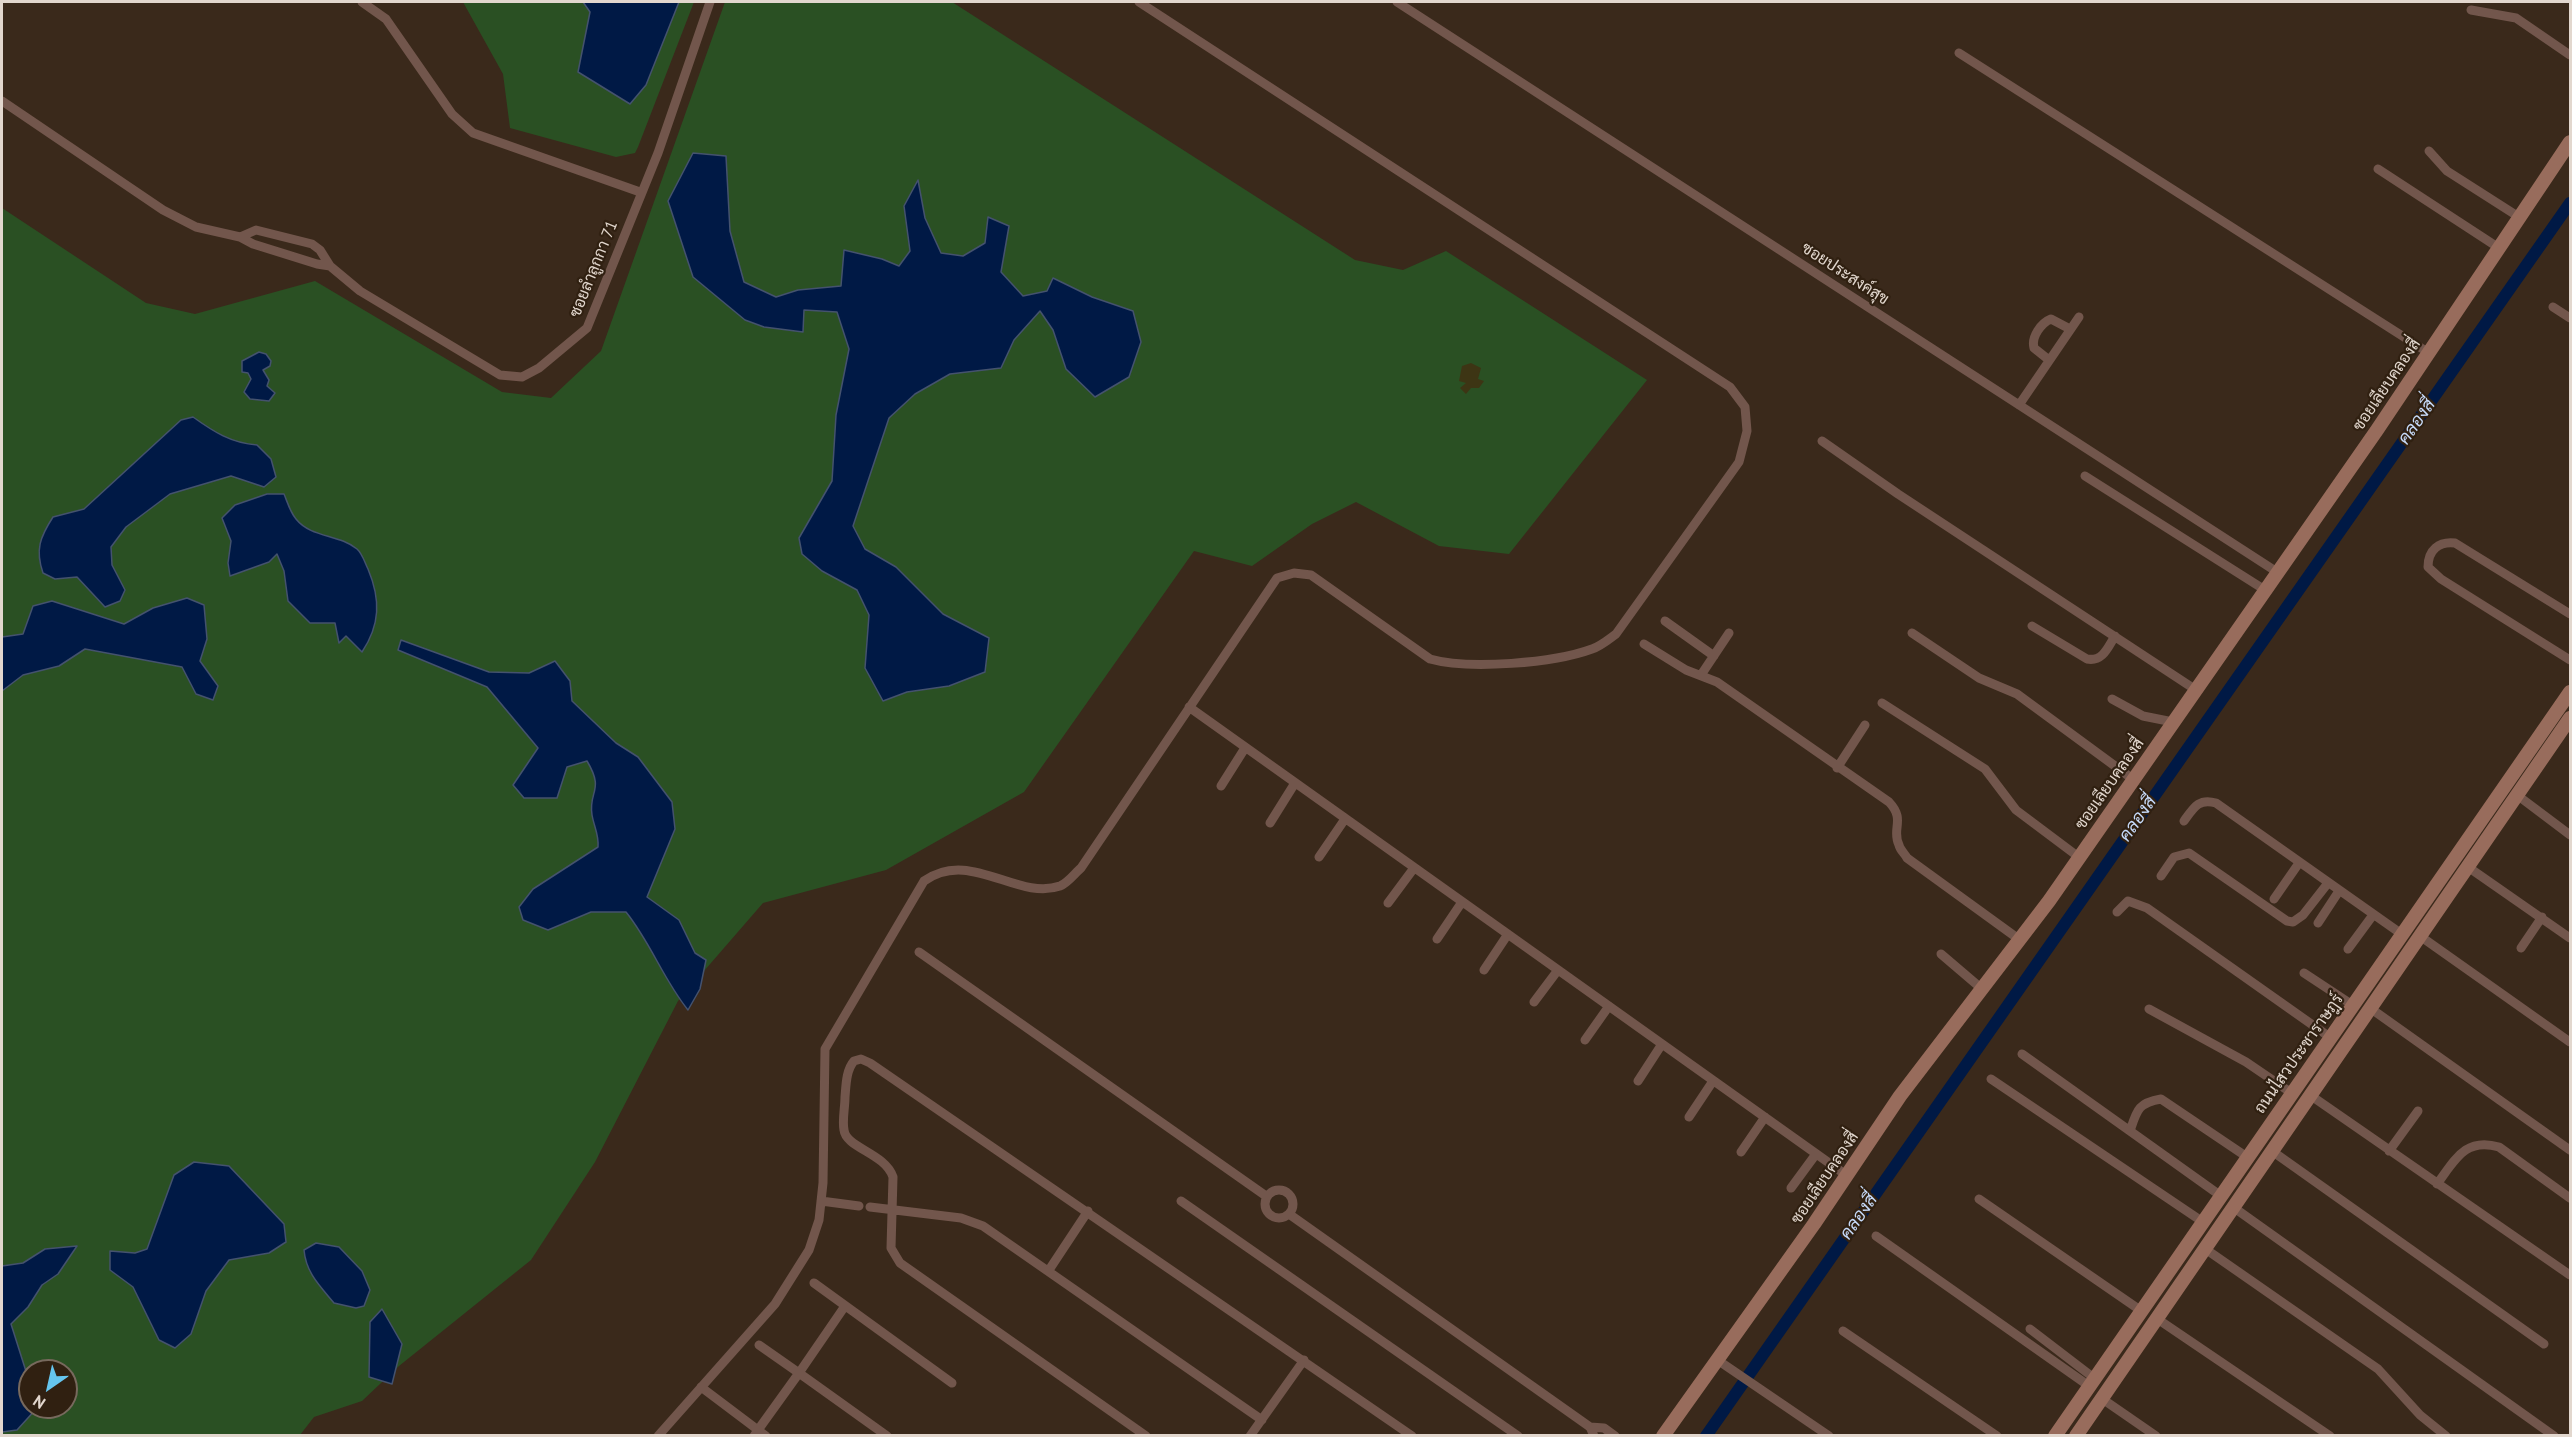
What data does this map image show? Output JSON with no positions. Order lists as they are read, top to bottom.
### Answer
{
  "streets": {
    "main road": ["ซอยเลียบคลองสี่", "ถนนไสวประชาราษฎร์"],
    "street": ["ซอยลำลูกกา 71", "ซอยประสงค์สุข"]
  },
  "crossings": [
    ["ซอยประสงค์สุข", "ซอยเลียบคลองสี่"]
  ],
  "water": ["คลองสี่"],
  "north": "bottom left"
}
